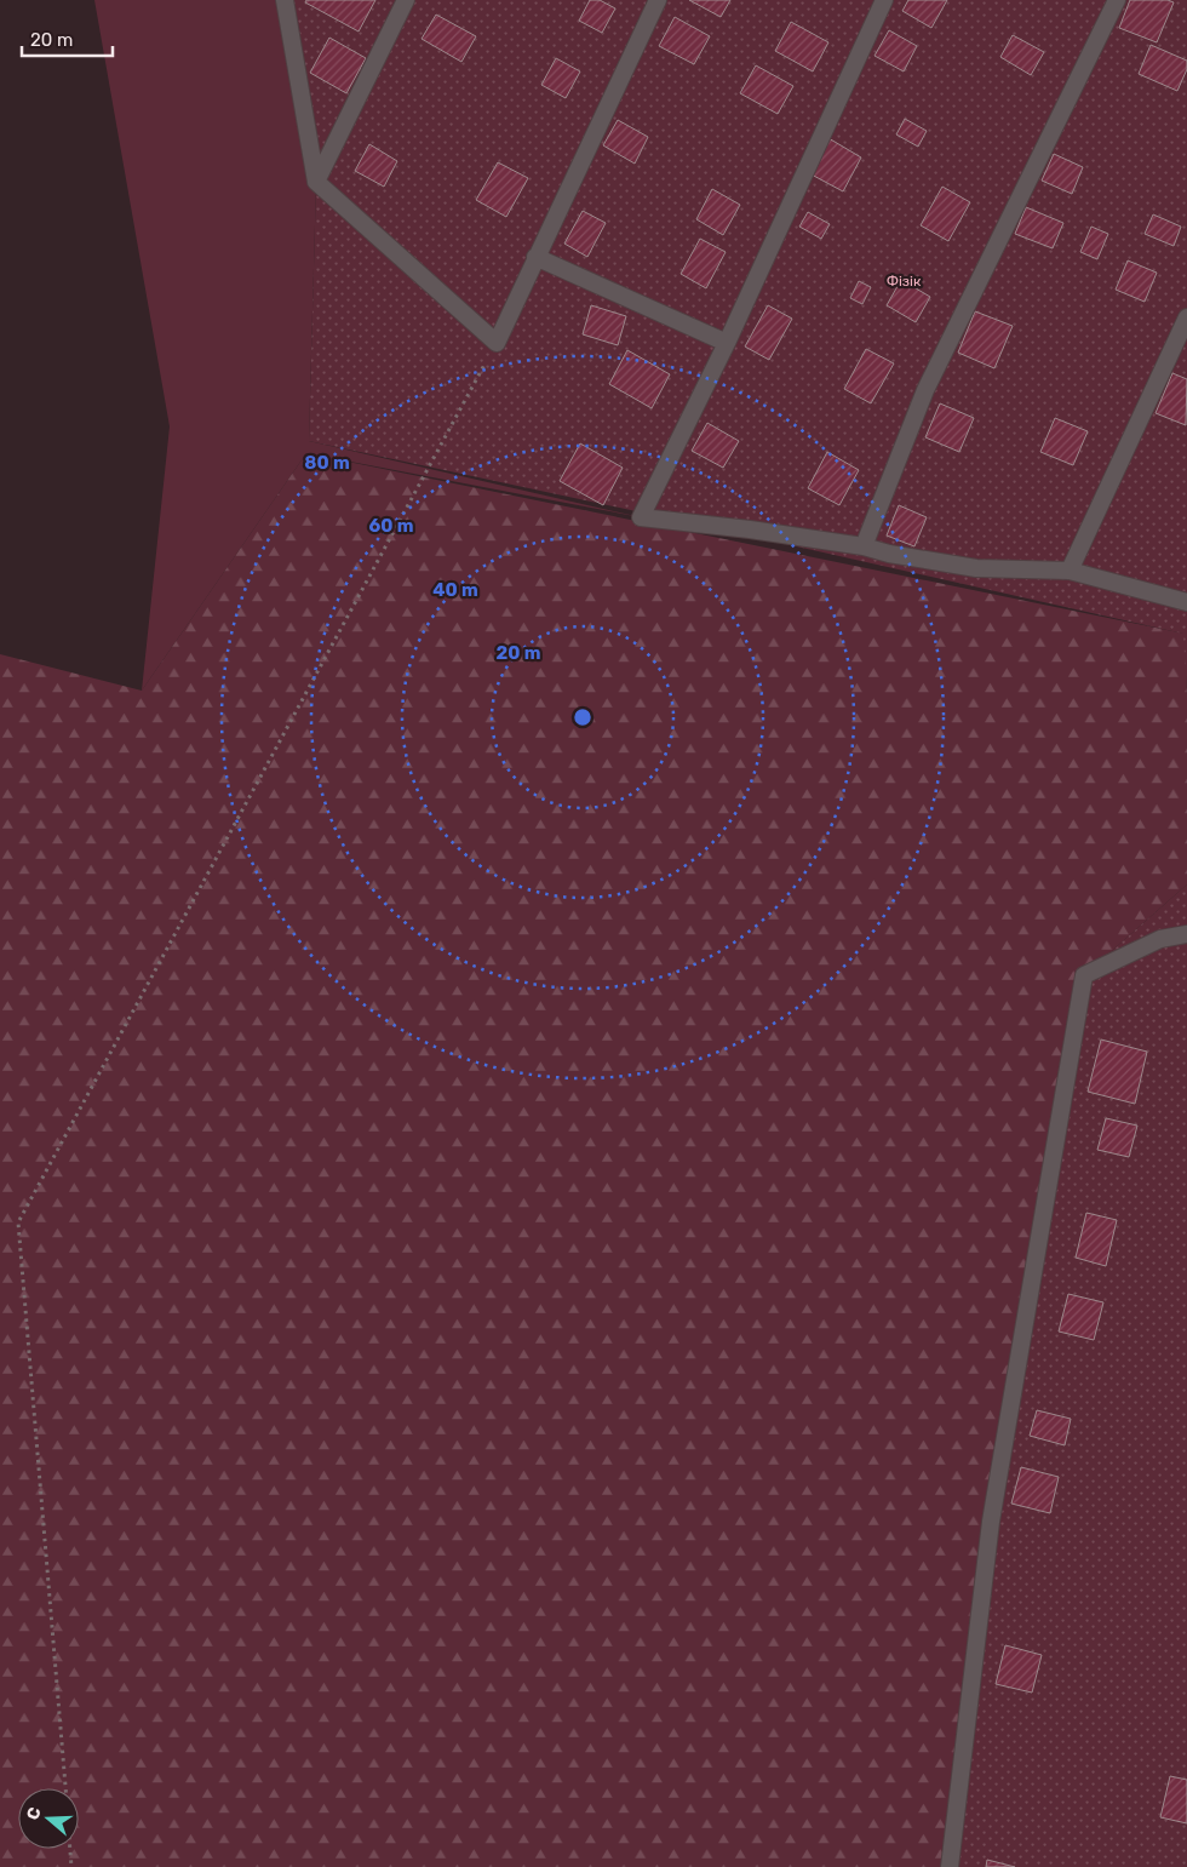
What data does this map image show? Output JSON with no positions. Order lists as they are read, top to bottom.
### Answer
{
  "parks": ["Фізік"],
  "scale_bar": "20 m",
  "north": "left",
  "rings": [
    "80 m",
    "60 m",
    "40 m",
    "20 m"
  ]
}
